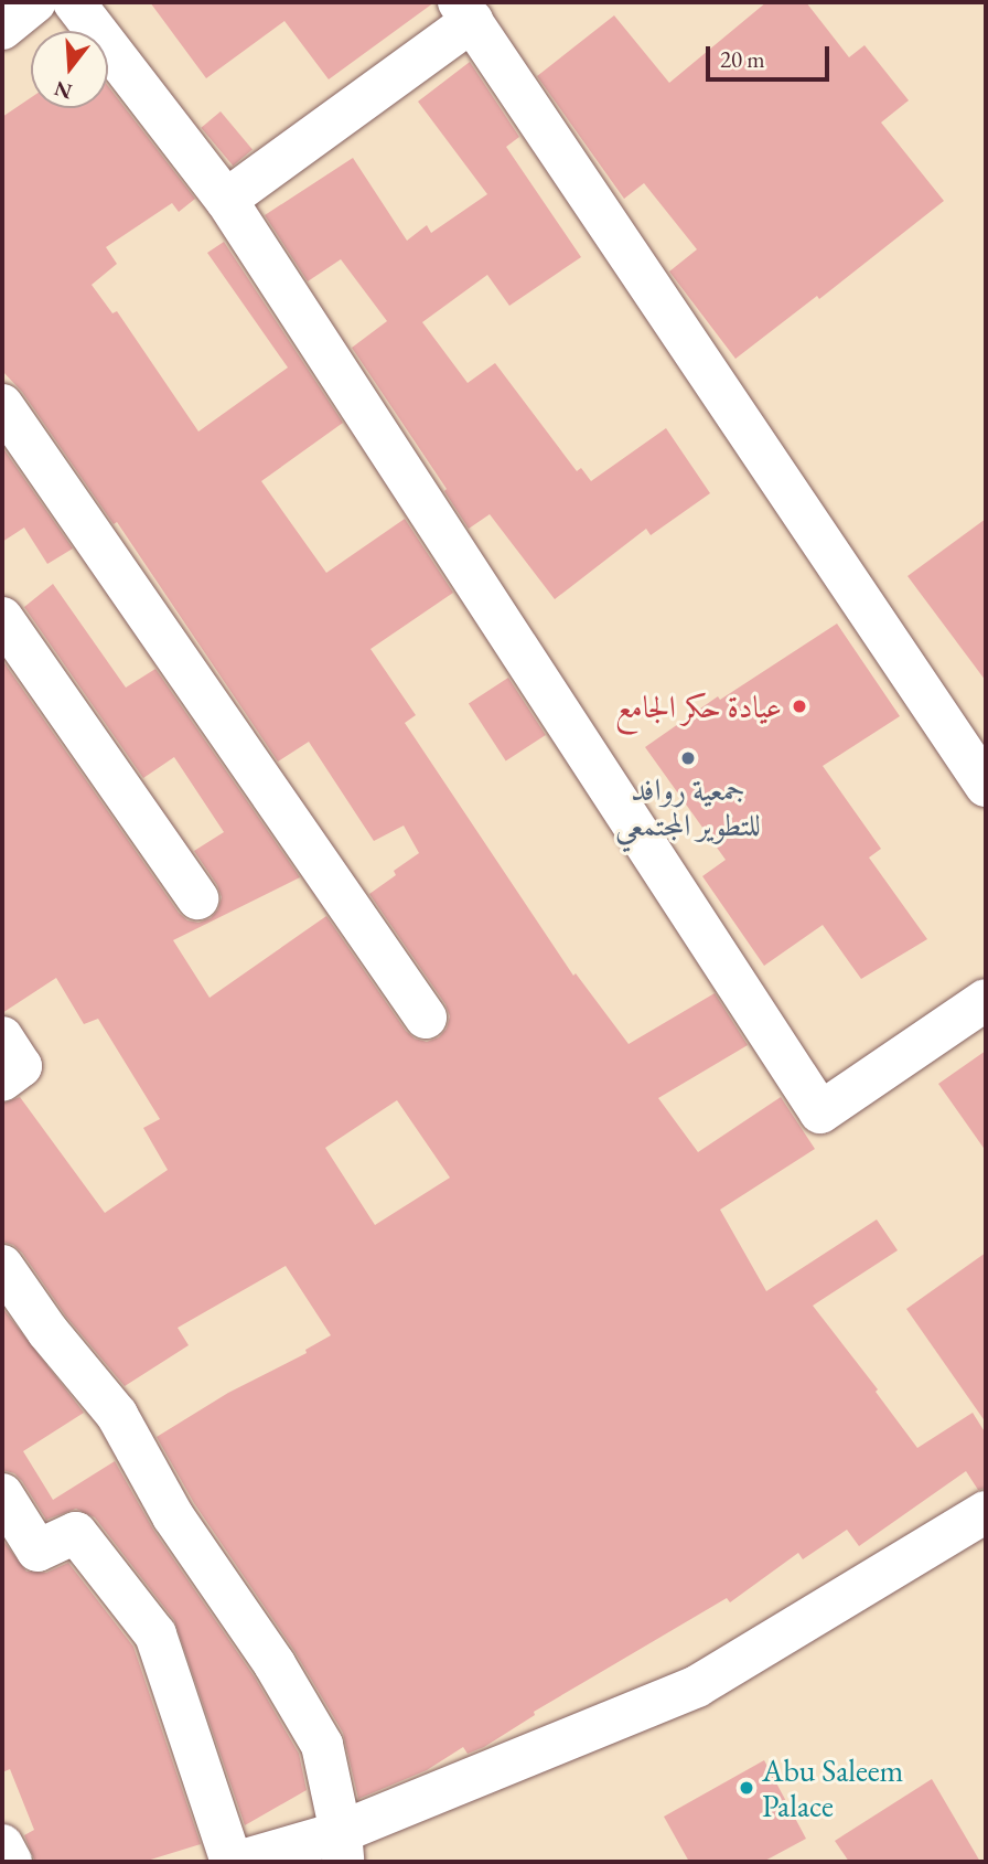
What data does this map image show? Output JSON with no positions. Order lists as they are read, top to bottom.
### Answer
{
  "places": ["عيادة حكر الجامع", "جمعية روافد للتطوير المجتمعي", "Abu Saleem Palace"],
  "scale_bar": "20 m",
  "north": "bottom"
}
